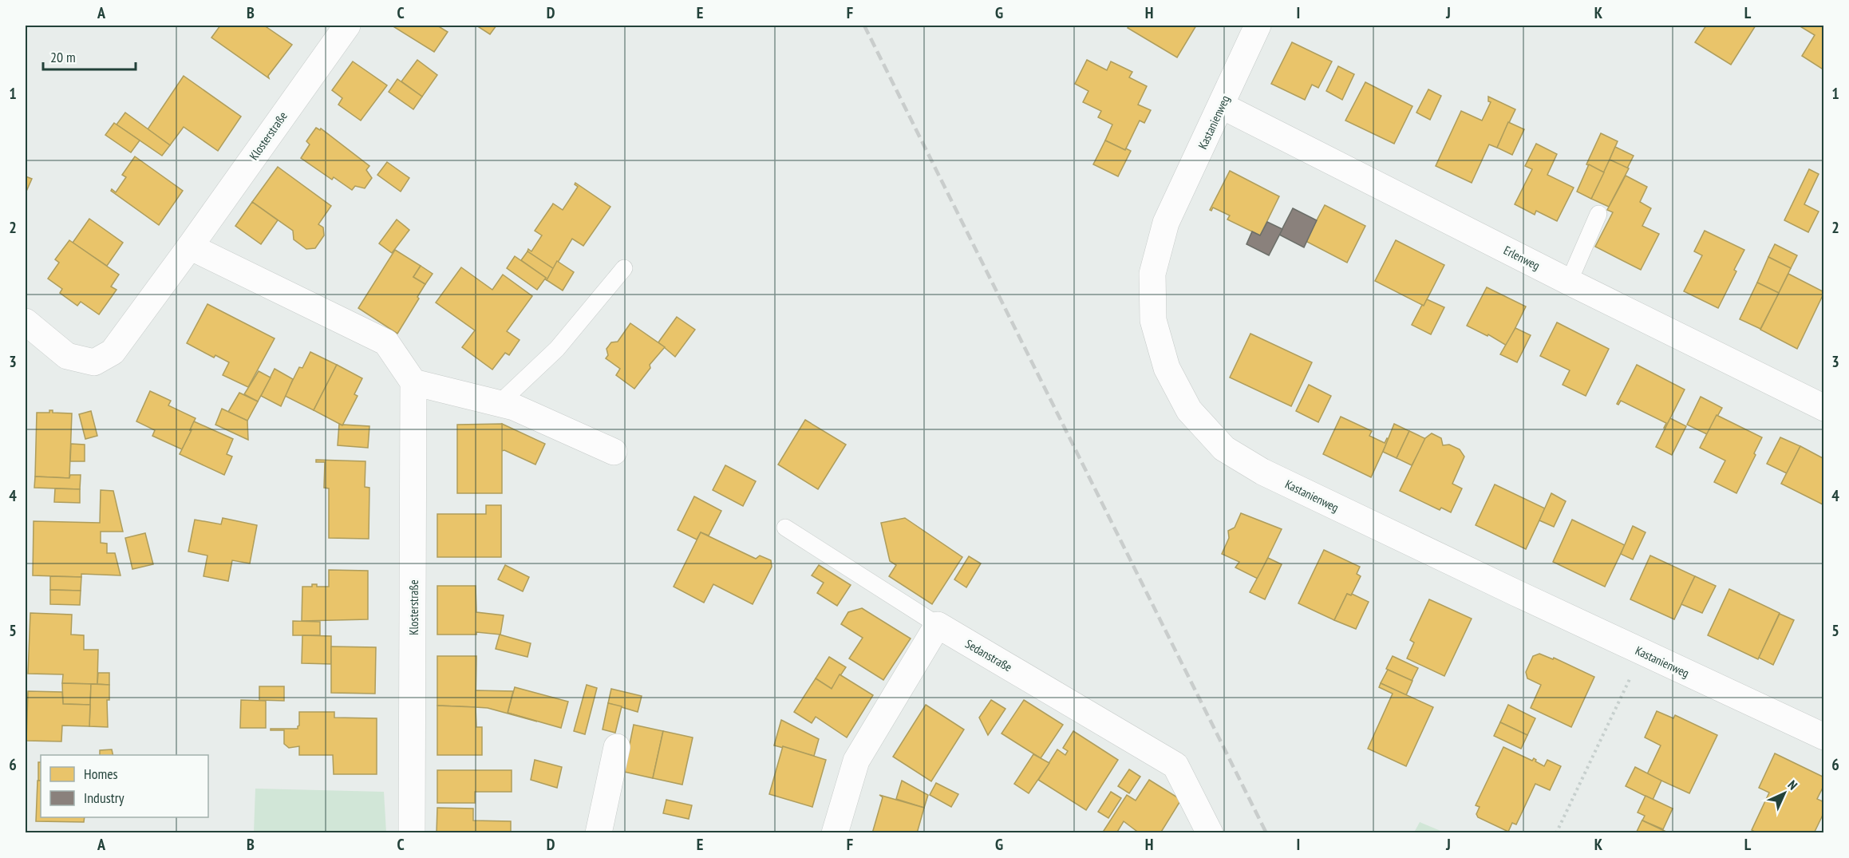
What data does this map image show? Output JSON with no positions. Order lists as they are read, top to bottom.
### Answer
{
  "streets": {
    "street": [
      "Kastanienweg",
      "Klosterstraße",
      "Erlenweg",
      "Sedanstraße"
    ]
  },
  "crossings": [
    ["Kastanienweg", "Erlenweg"]
  ],
  "legend": ["Homes", "Industry"],
  "scale_bar": "20 m",
  "north": "top right",
  "grid": {
    "columns": [
      "A",
      "B",
      "C",
      "D",
      "E",
      "F",
      "G",
      "H",
      "I",
      "J",
      "K",
      "L"
    ],
    "rows": [
      "1",
      "2",
      "3",
      "4",
      "5",
      "6"
    ]
  }
}
